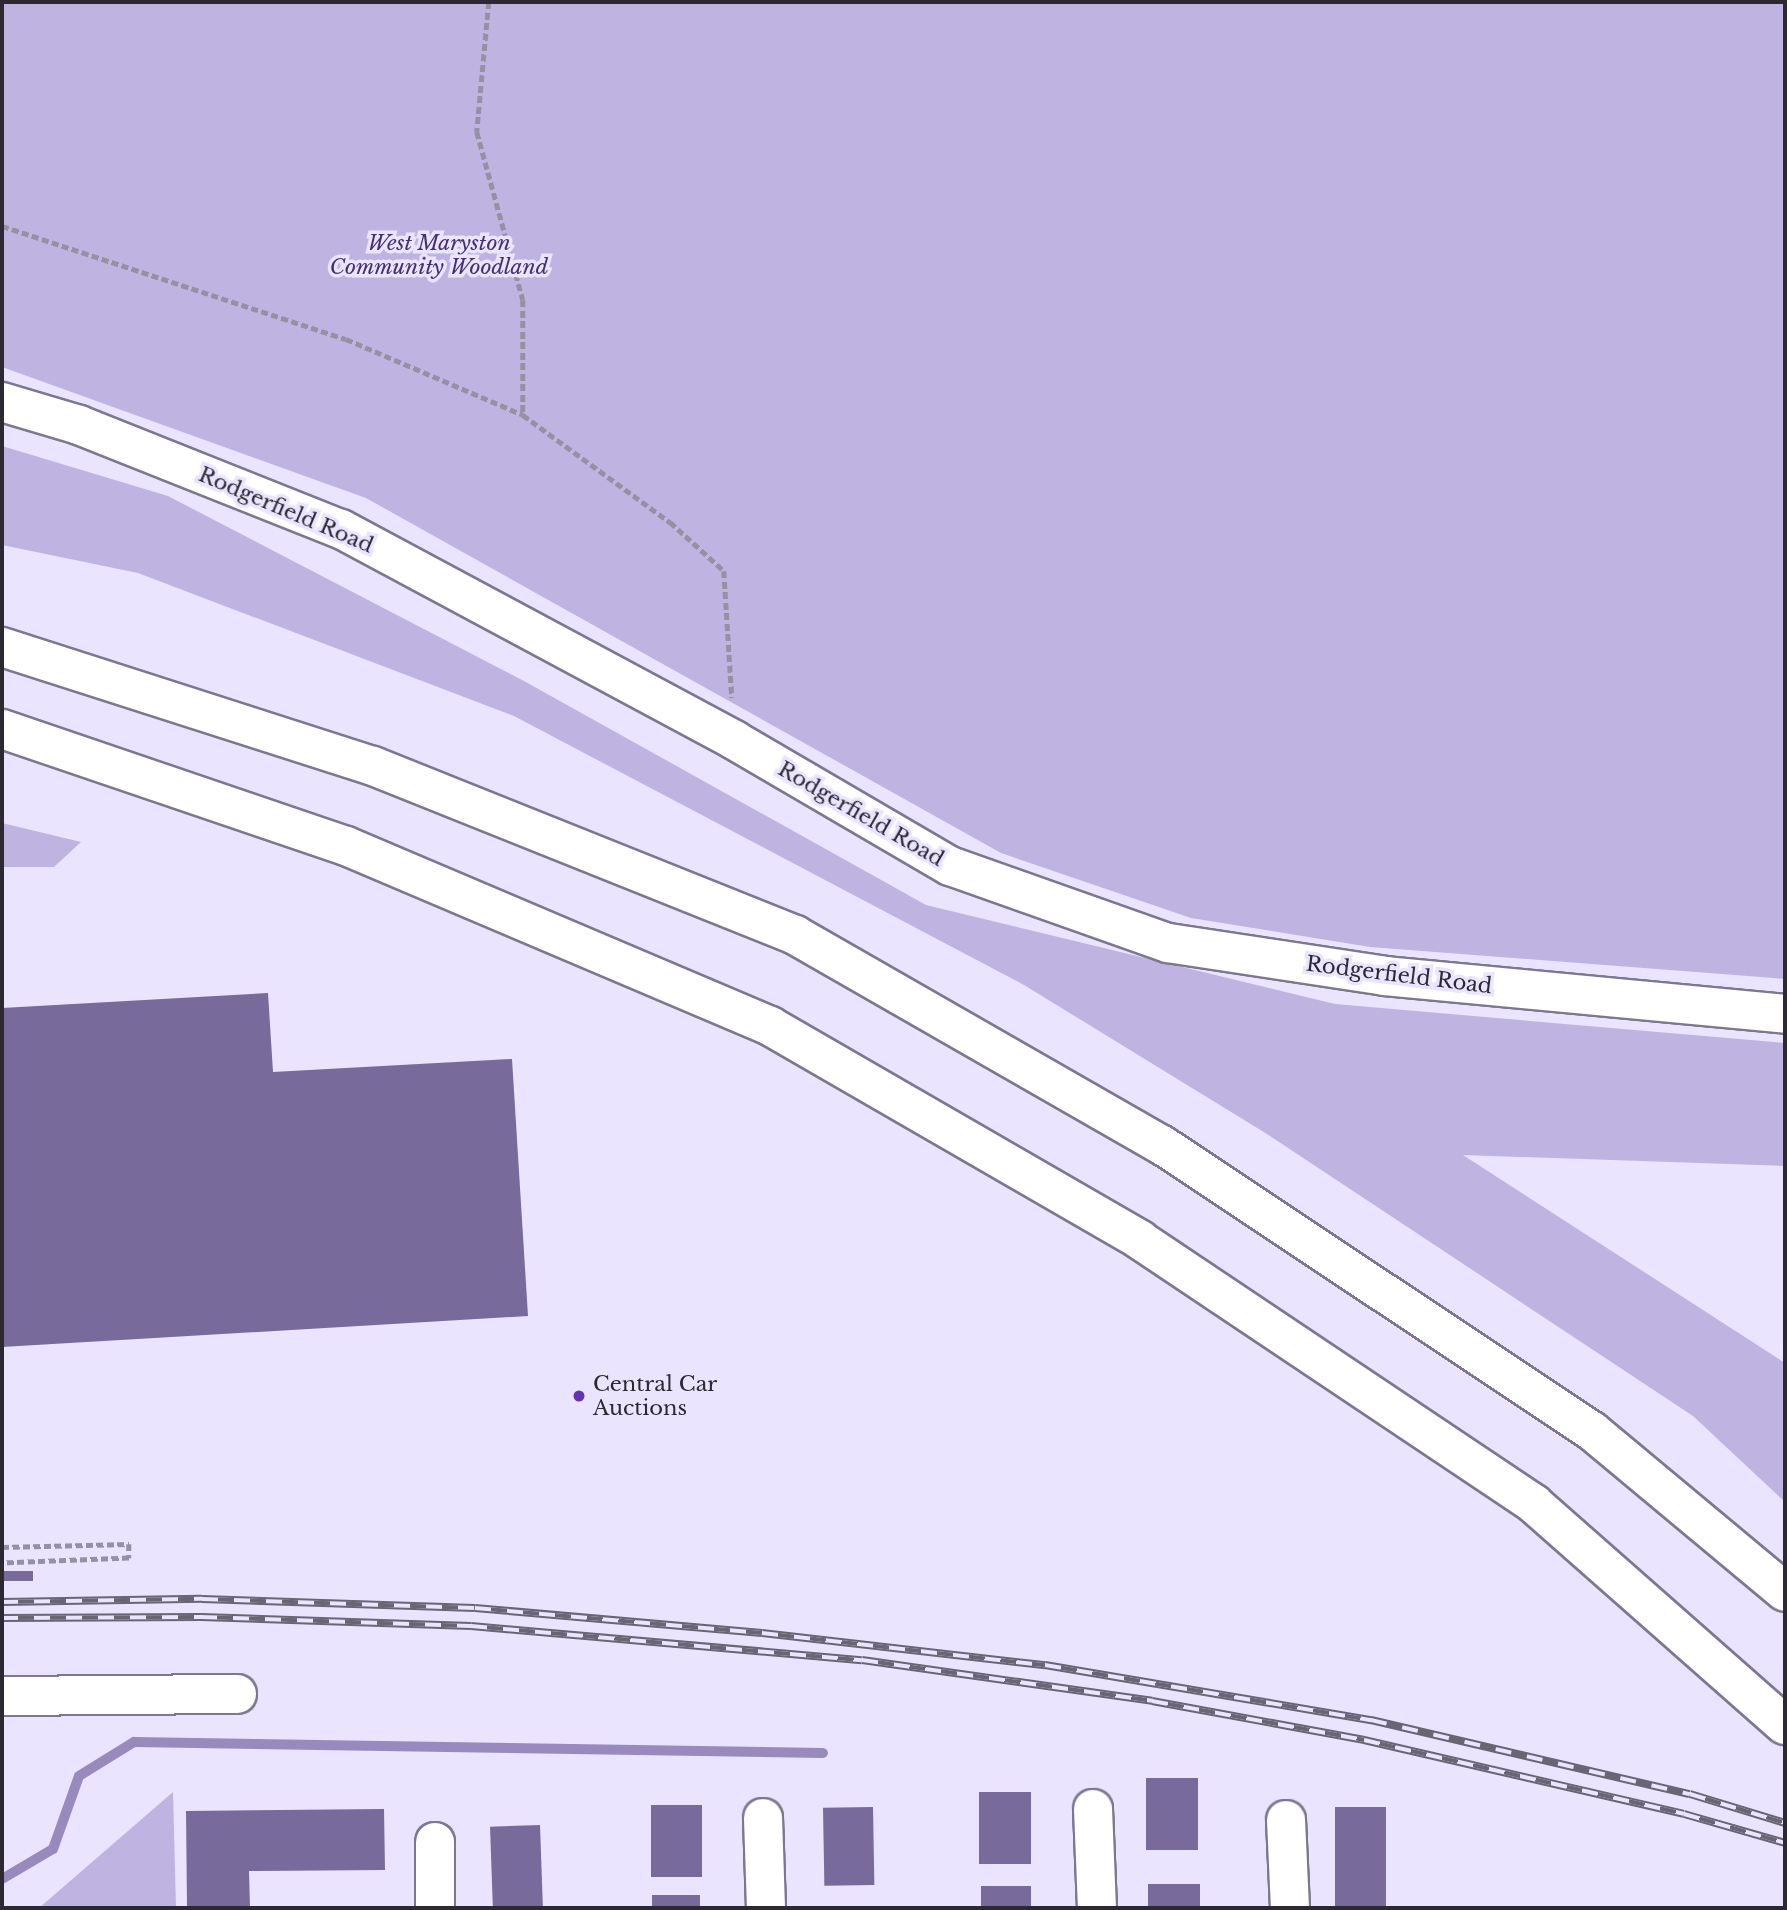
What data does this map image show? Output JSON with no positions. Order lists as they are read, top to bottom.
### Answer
{
  "streets": {
    "main road": ["Rodgerfield Road"]
  },
  "parks": ["West Maryston Community Woodland"],
  "places": ["Central Car Auctions"]
}
